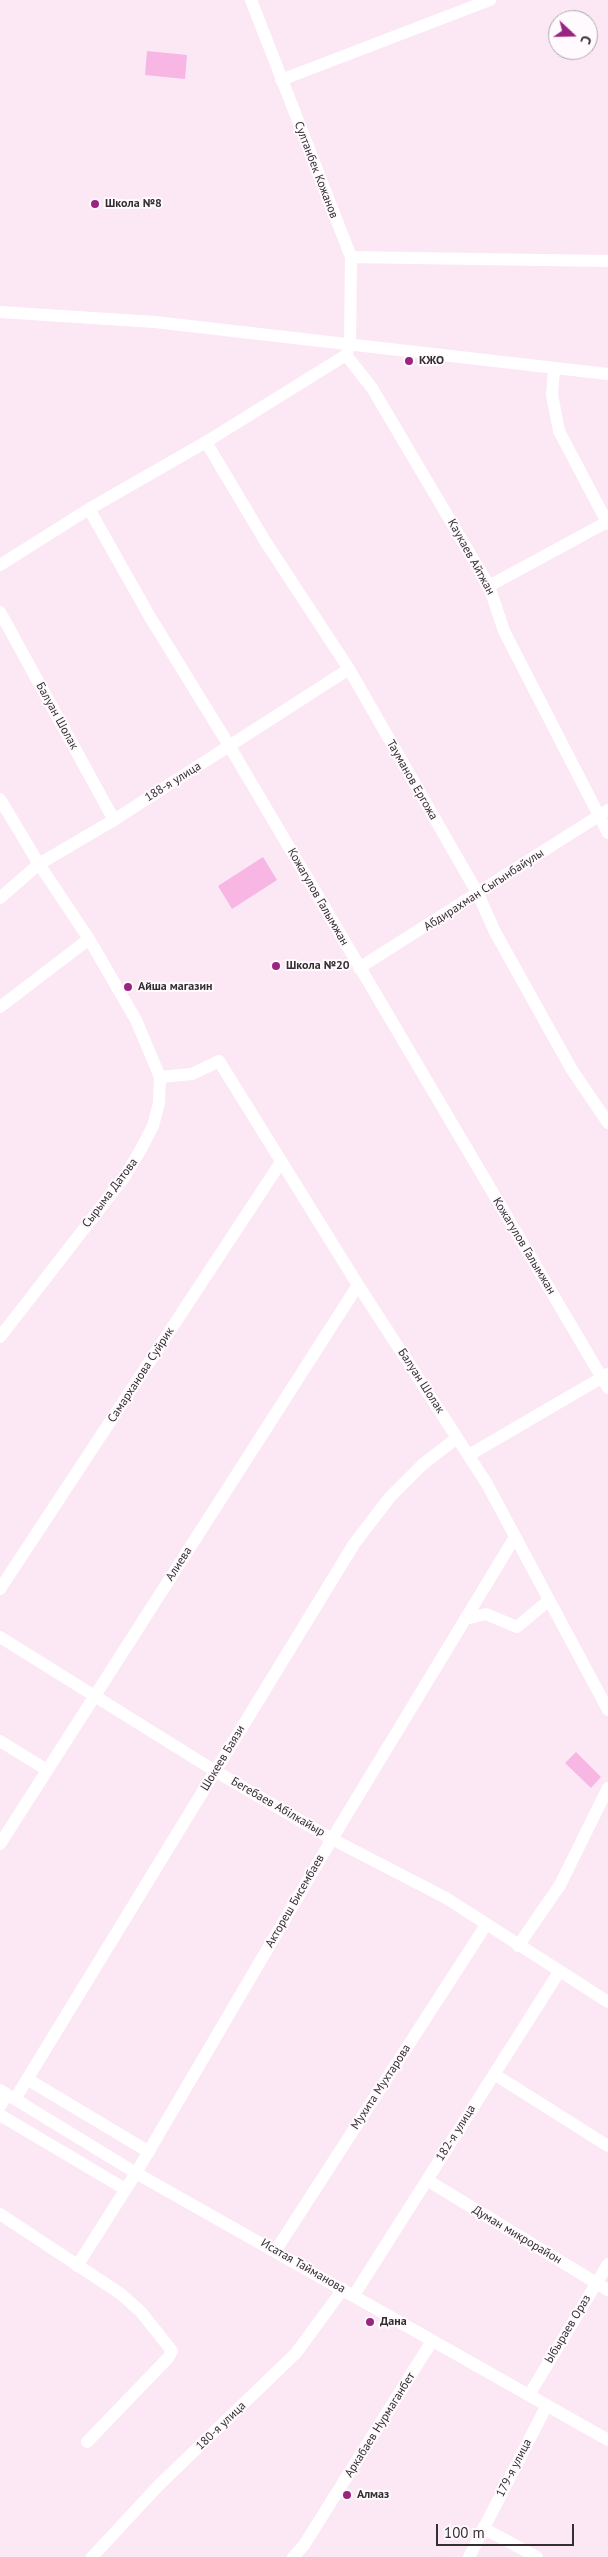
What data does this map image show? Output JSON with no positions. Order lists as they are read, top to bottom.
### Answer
{
  "streets": {
    "street": [
      "Султанбек Кожанов",
      "Каукаев Айтжан",
      "Балуан Шолак",
      "Тауманов Ергожа",
      "188-я улица",
      "Абдирахман Сыгынбайулы",
      "Кожагулов Галымжан",
      "Сырыма Датова",
      "Самарханова Суйрик",
      "Алиева",
      "Шокеев Баязи",
      "Бегебаев Абілкайыр",
      "Актореш Бисембаев",
      "Мухита Мухтарова",
      "182-я улица",
      "Думан микрорайон",
      "Исатая Тайманова",
      "Ыбыраев Ораз",
      "Аркабаев Нурмаганбет",
      "180-я улица",
      "179-я улица"
    ]
  },
  "crossings": [
    ["Султанбек Кожанов", "Каукаев Айтжан"],
    ["Каукаев Айтжан", "Абдирахман Сыгынбайулы"],
    ["Балуан Шолак", "188-я улица"],
    ["Балуан Шолак", "Сырыма Датова"],
    ["Балуан Шолак", "Самарханова Суйрик"],
    ["Балуан Шолак", "Алиева"],
    ["Балуан Шолак", "Шокеев Баязи"],
    ["Балуан Шолак", "Актореш Бисембаев"],
    ["Тауманов Ергожа", "188-я улица"],
    ["Тауманов Ергожа", "Абдирахман Сыгынбайулы"],
    ["188-я улица", "Кожагулов Галымжан"],
    ["188-я улица", "Сырыма Датова"],
    ["Абдирахман Сыгынбайулы", "Кожагулов Галымжан"],
    ["Алиева", "Бегебаев Абілкайыр"],
    ["Шокеев Баязи", "Бегебаев Абілкайыр"],
    ["Шокеев Баязи", "Исатая Тайманова"],
    ["Бегебаев Абілкайыр", "Актореш Бисембаев"],
    ["Бегебаев Абілкайыр", "Мухита Мухтарова"],
    ["Бегебаев Абілкайыр", "182-я улица"],
    ["Актореш Бисембаев", "Исатая Тайманова"],
    ["Мухита Мухтарова", "Исатая Тайманова"],
    ["182-я улица", "Думан микрорайон"],
    ["182-я улица", "Исатая Тайманова"],
    ["182-я улица", "180-я улица"],
    ["Думан микрорайон", "Ыбыраев Ораз"],
    ["Исатая Тайманова", "Ыбыраев Ораз"],
    ["Исатая Тайманова", "Аркабаев Нурмаганбет"],
    ["Исатая Тайманова", "180-я улица"],
    ["Исатая Тайманова", "179-я улица"]
  ],
  "places": [
    "Школа №8",
    "КЖО",
    "Школа №20",
    "Айша магазин",
    "Дана",
    "Алмаз"
  ],
  "scale_bar": "100 m",
  "north": "right"
}
